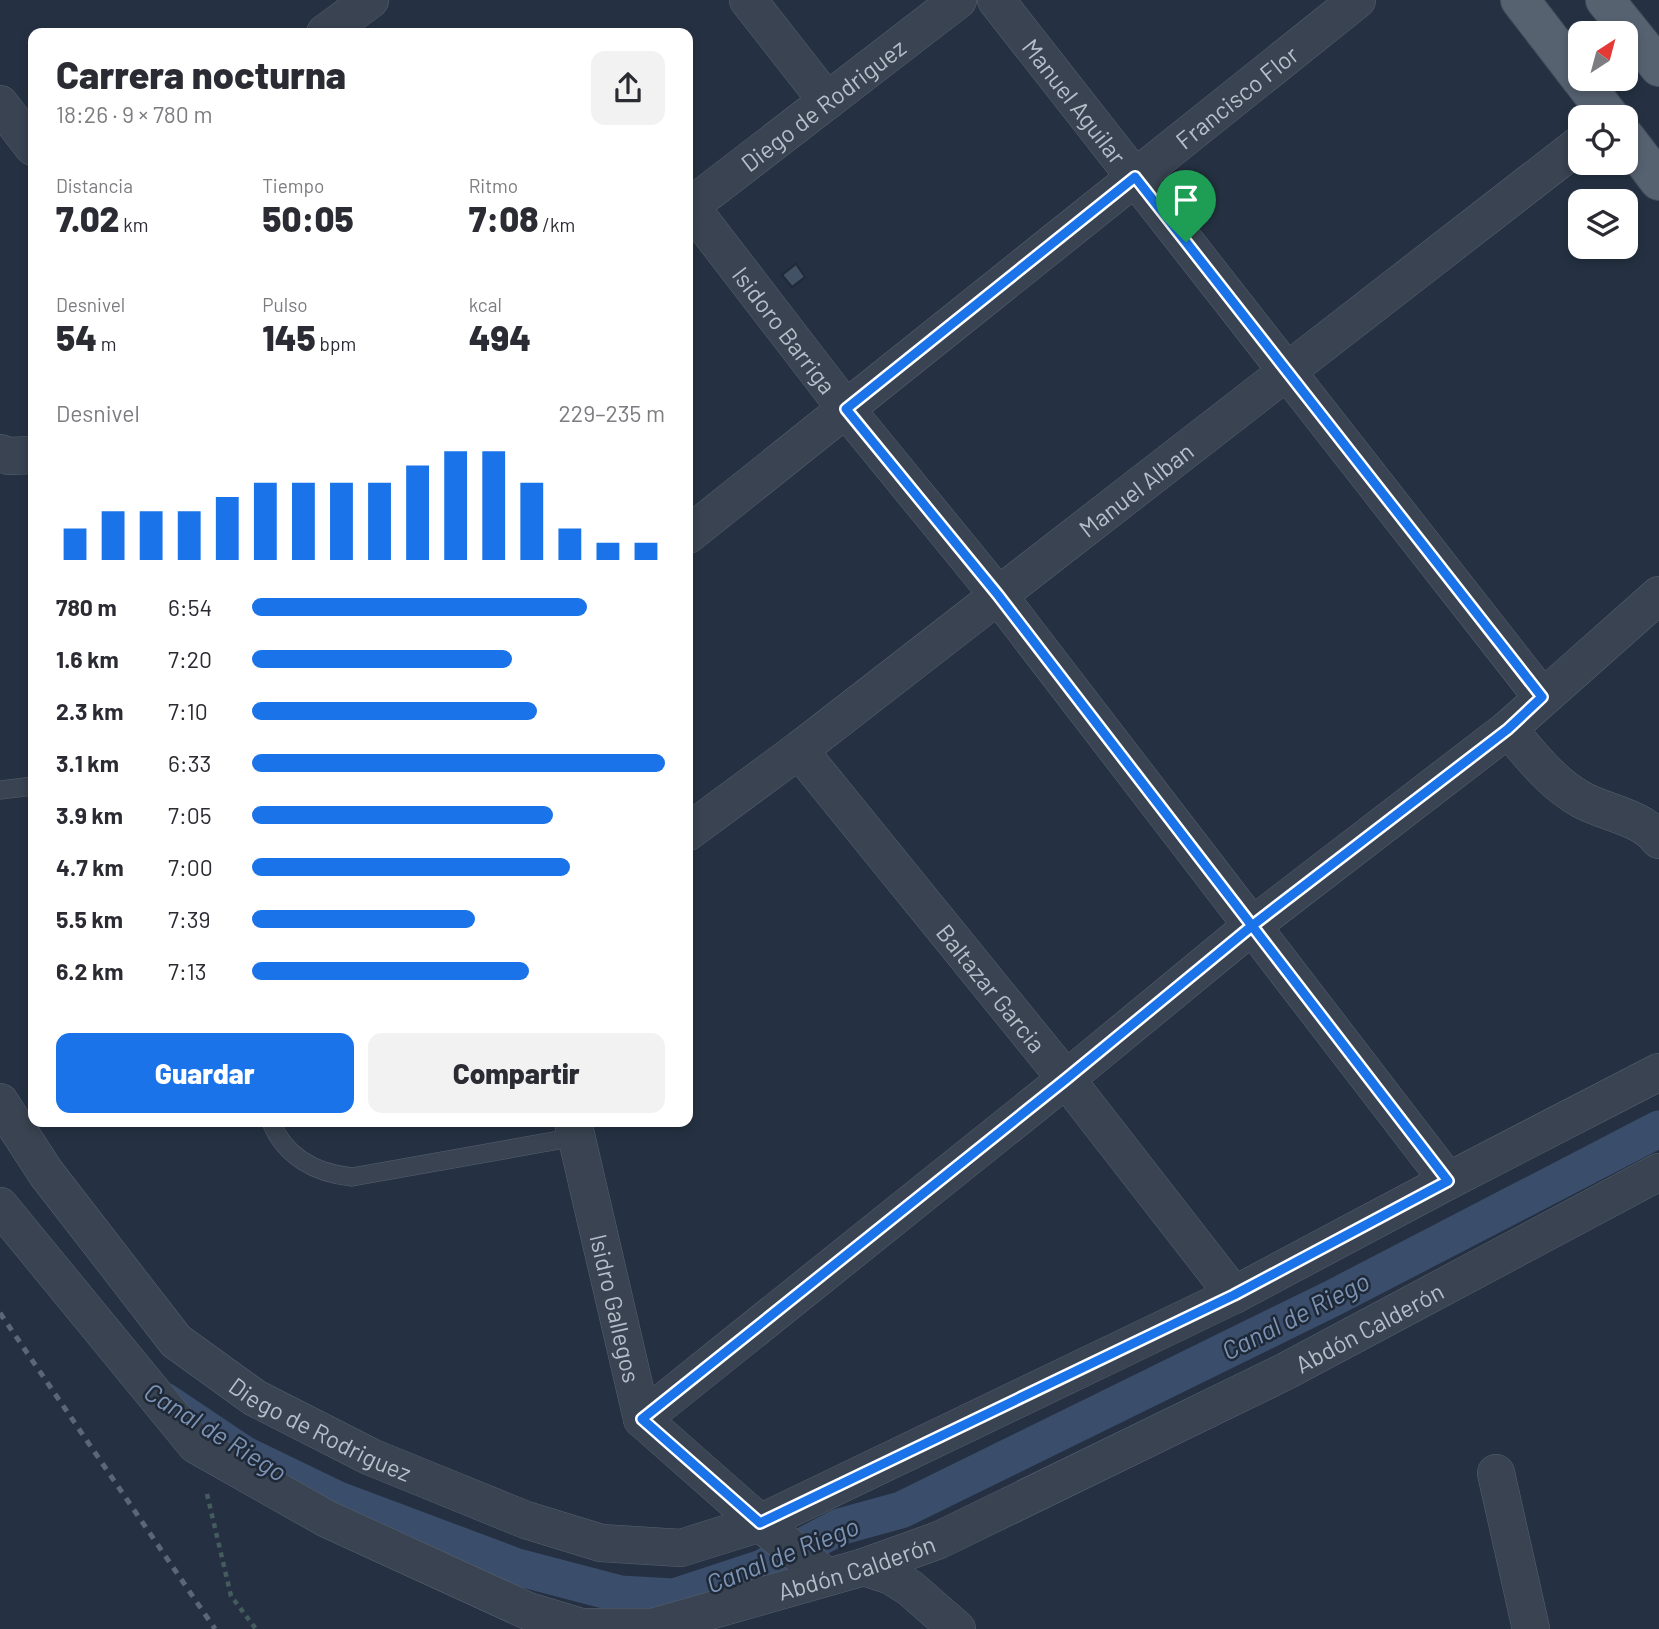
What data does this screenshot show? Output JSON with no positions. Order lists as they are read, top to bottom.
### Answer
{
  "streets": {
    "street": [
      "Francisco Flor",
      "Manuel Aguilar",
      "Diego de Rodriguez",
      "Isidoro Barriga",
      "Manuel Alban",
      "Baltazar Garcia",
      "Isidro Gallegos",
      "Abdón Calderón"
    ]
  },
  "crossings": [
    ["Francisco Flor", "Manuel Aguilar"],
    ["Francisco Flor", "Isidoro Barriga"],
    ["Manuel Aguilar", "Manuel Alban"],
    ["Diego de Rodriguez", "Isidoro Barriga"],
    ["Diego de Rodriguez", "Baltazar Garcia"],
    ["Isidoro Barriga", "Manuel Alban"],
    ["Manuel Alban", "Baltazar Garcia"]
  ],
  "water": ["Canal de Riego"],
  "north": "top right",
  "page": {
    "heading": ["Carrera nocturna", "18:26 · 9 × 780 m"],
    "stats": [
      ["Distancia", "7.02 km"],
      ["Tiempo", "50:05"],
      ["Ritmo", "7:08 /km"],
      ["Desnivel", "54 m"],
      ["Pulso", "145 bpm"],
      ["kcal", "494"]
    ],
    "chart": ["Desnivel", "229–235 m"],
    "list": [
      {
        "name": "780 m",
        "note": "6:54"
      },
      {
        "name": "1.6 km",
        "note": "7:20"
      },
      {
        "name": "2.3 km",
        "note": "7:10"
      },
      {
        "name": "3.1 km",
        "note": "6:33"
      },
      {
        "name": "3.9 km",
        "note": "7:05"
      },
      {
        "name": "4.7 km",
        "note": "7:00"
      },
      {
        "name": "5.5 km",
        "note": "7:39"
      },
      {
        "name": "6.2 km",
        "note": "7:13"
      }
    ],
    "buttons": ["Guardar", "Compartir"]
  }
}
